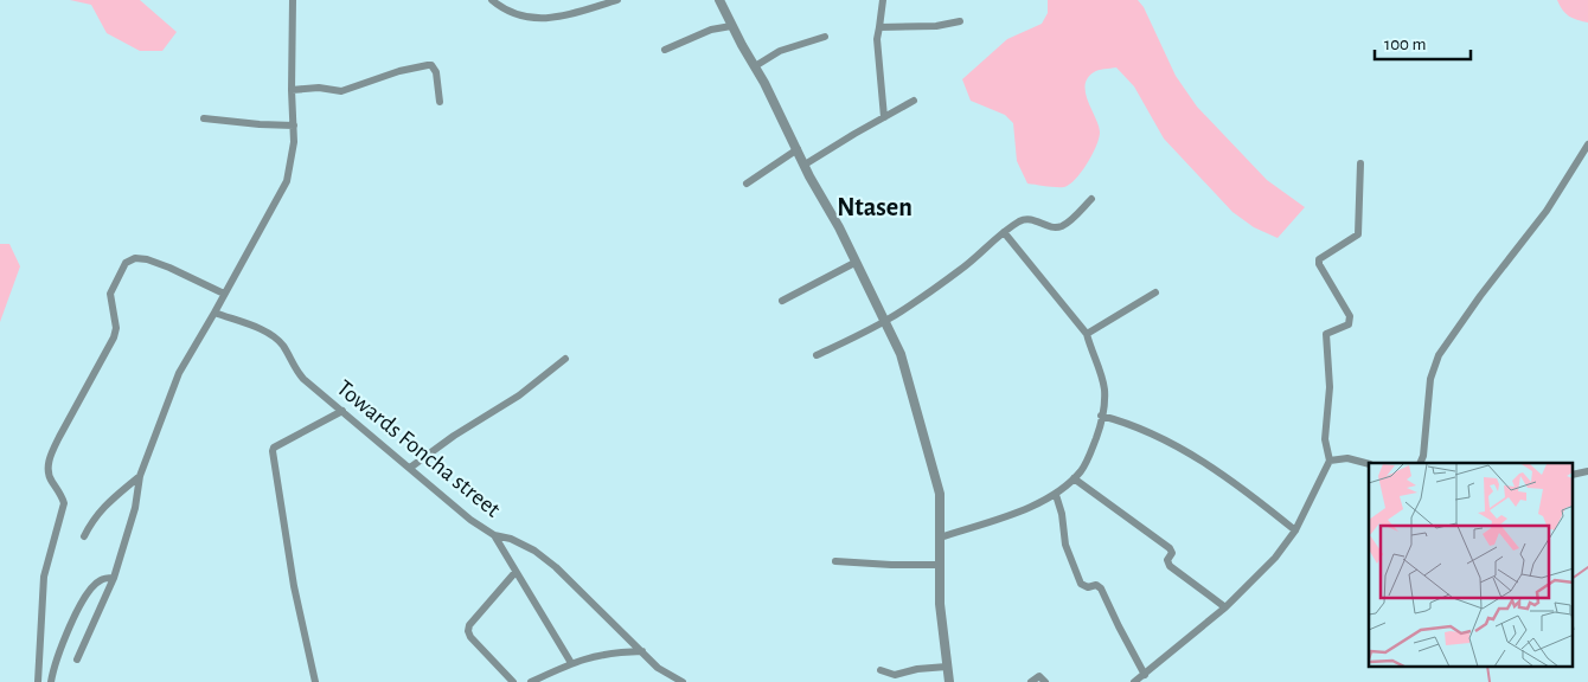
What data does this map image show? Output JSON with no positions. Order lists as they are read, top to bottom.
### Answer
{
  "streets": {
    "street": ["Towards Foncha street"]
  },
  "districts": ["Ntasen"],
  "scale_bar": "100 m"
}
